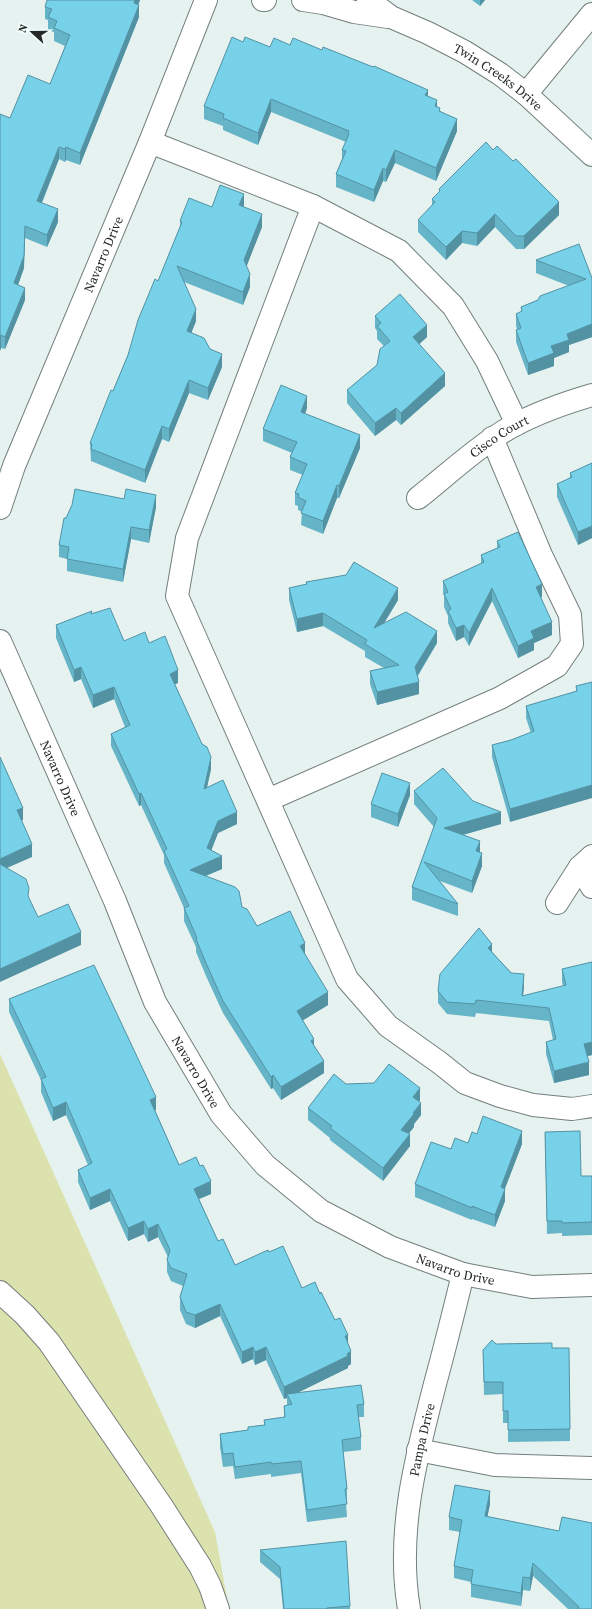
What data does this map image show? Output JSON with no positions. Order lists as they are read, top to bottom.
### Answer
{
  "streets": {
    "street": [
      "Twin Creeks Drive",
      "Navarro Drive",
      "Cisco Court",
      "Pampa Drive"
    ]
  },
  "crossings": [
    ["Navarro Drive", "Pampa Drive"]
  ],
  "north": "left"
}
